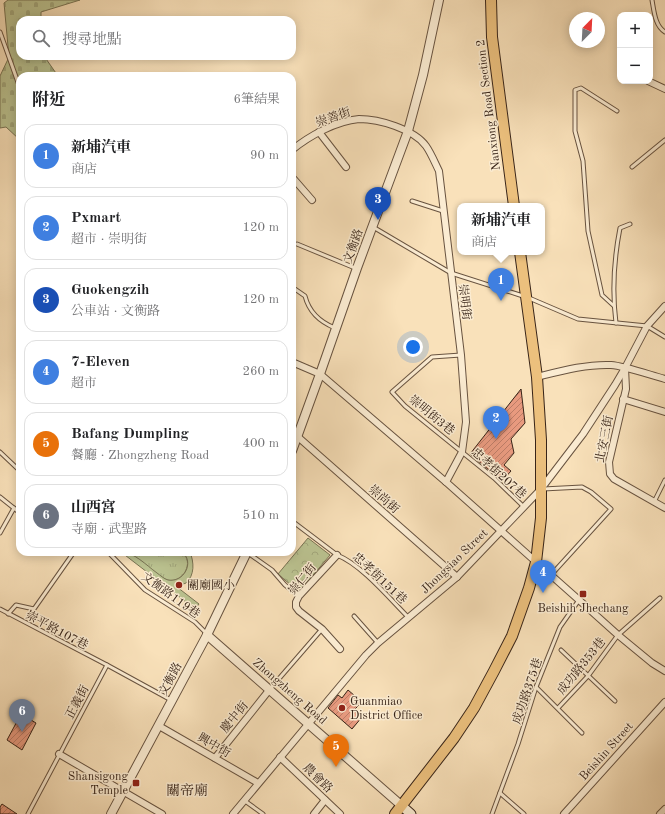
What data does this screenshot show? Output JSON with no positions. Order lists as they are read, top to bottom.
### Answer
{
  "streets": {
    "main road": ["Nanxiong Road Section 2", "Zhongzheng Road"],
    "street": [
      "崇善街",
      "文衡路",
      "崇明街",
      "北安三街",
      "崇尚街",
      "Jhongsiao Street",
      "崇仁街",
      "慶中街",
      "興中街",
      "Beishin Street",
      "農會路"
    ],
    "lane": [
      "崇明街3巷",
      "忠孝街207巷",
      "忠孝街151巷",
      "文衡路119巷",
      "崇平路107巷",
      "成功路353巷",
      "成功路375巷",
      "正義街"
    ]
  },
  "crossings": [
    ["崇善街", "文衡路"],
    ["崇善街", "崇明街"],
    ["文衡路", "崇明街"],
    ["文衡路", "崇尚街"],
    ["文衡路", "文衡路119巷"],
    ["文衡路", "Zhongzheng Road"],
    ["文衡路", "興中街"],
    ["崇明街", "崇明街3巷"],
    ["崇明街", "忠孝街207巷"],
    ["崇明街3巷", "忠孝街207巷"],
    ["北安三街", "Jhongsiao Street"],
    ["忠孝街207巷", "Jhongsiao Street"],
    ["崇尚街", "Jhongsiao Street"],
    ["Jhongsiao Street", "忠孝街151巷"],
    ["Jhongsiao Street", "Zhongzheng Road"],
    ["Jhongsiao Street", "興中街"],
    ["Jhongsiao Street", "農會路"],
    ["忠孝街151巷", "崇仁街"],
    ["文衡路119巷", "Zhongzheng Road"],
    ["崇平路107巷", "正義街"],
    ["Zhongzheng Road", "慶中街"],
    ["慶中街", "興中街"]
  ],
  "districts": ["關帝廟"],
  "places": {
    "other": ["關廟國小", "Guanmiao District Office"],
    "transit": ["Beishih Jhechang", "Shansigong Temple"]
  },
  "north": "top right",
  "page": {
    "map_buttons": ["+", "−"],
    "search": "搜尋地點",
    "heading": ["附近", "6筆結果"],
    "list": [
      {
        "mark": "1",
        "name": "新埔汽車",
        "note": "商店",
        "value": "90 m"
      },
      {
        "mark": "2",
        "name": "Pxmart",
        "note": "超市 · 崇明街",
        "value": "120 m"
      },
      {
        "mark": "3",
        "name": "Guokengzih",
        "note": "公車站 · 文衡路",
        "value": "120 m"
      },
      {
        "mark": "4",
        "name": "7-Eleven",
        "note": "超市",
        "value": "260 m"
      },
      {
        "mark": "5",
        "name": "Bafang Dumpling",
        "note": "餐廳 · Zhongzheng Road",
        "value": "400 m"
      },
      {
        "mark": "6",
        "name": "山西宮",
        "note": "寺廟 · 武聖路",
        "value": "510 m"
      }
    ],
    "pins": [
      "3",
      "1",
      "2",
      "4",
      "6",
      "5"
    ],
    "popup": ["新埔汽車", "商店"]
  }
}
